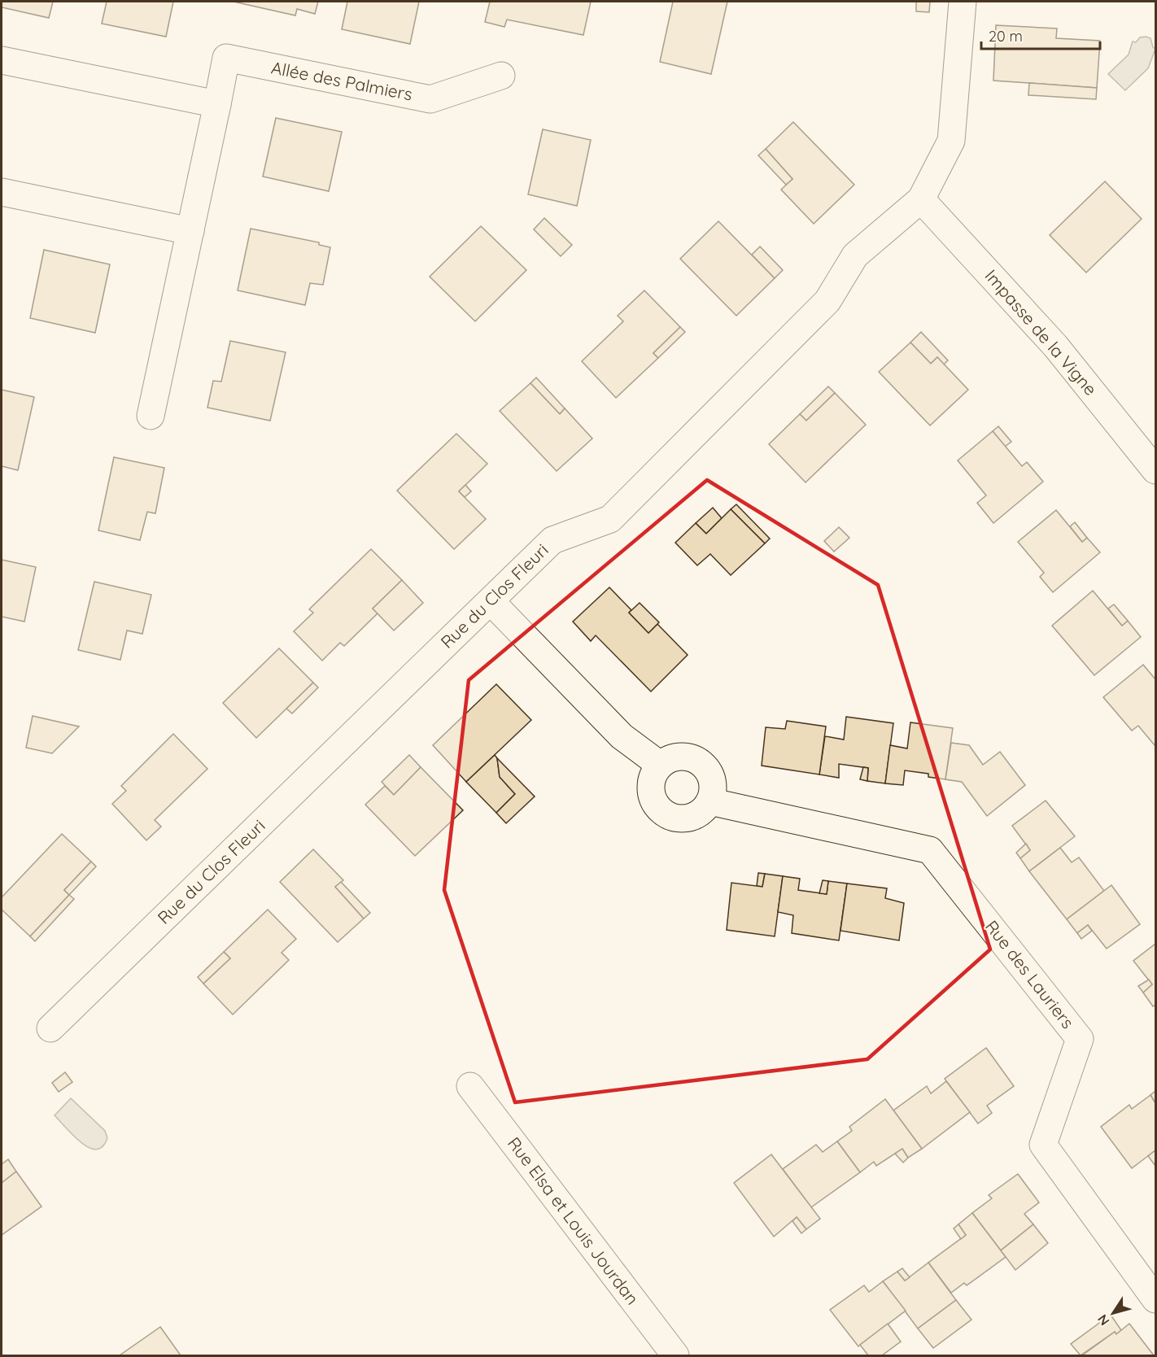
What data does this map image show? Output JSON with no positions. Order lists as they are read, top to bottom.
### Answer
{
  "streets": {
    "street": [
      "Allée des Palmiers",
      "Impasse de la Vigne",
      "Rue du Clos Fleuri",
      "Rue des Lauriers",
      "Rue Elsa et Louis Jourdan"
    ]
  },
  "crossings": [
    ["Impasse de la Vigne", "Rue du Clos Fleuri"]
  ],
  "scale_bar": "20 m",
  "north": "bottom left"
}
